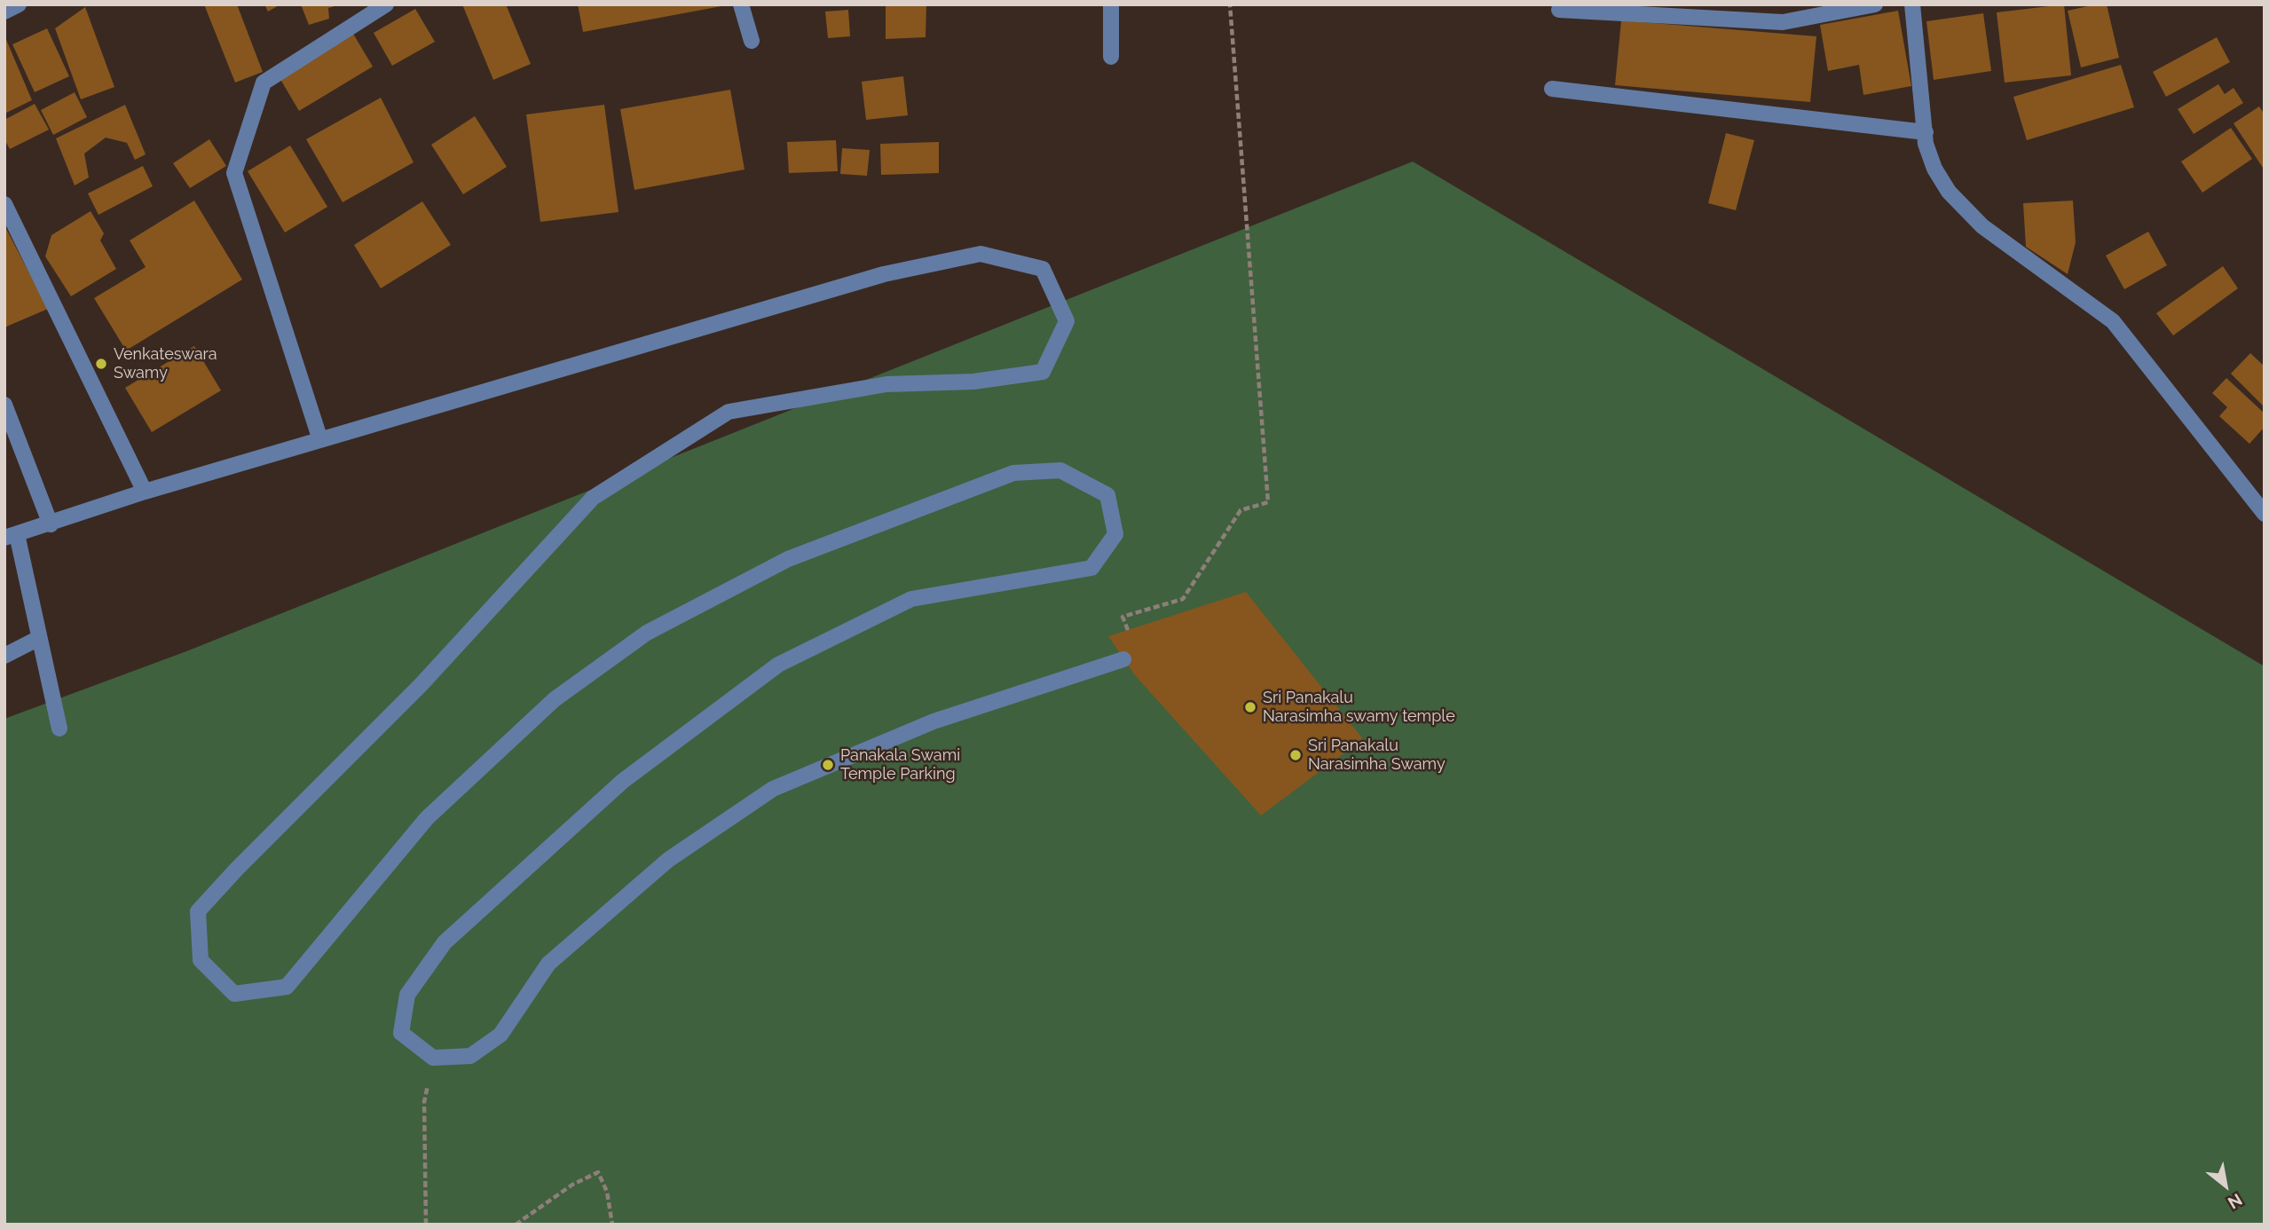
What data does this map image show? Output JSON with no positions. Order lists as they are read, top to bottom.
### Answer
{
  "places": [
    "Venkateswara Swamy",
    "Sri Panakalu Narasimha swamy temple",
    "Sri Panakalu Narasimha Swamy",
    "Panakala Swami Temple Parking"
  ],
  "north": "bottom right"
}
